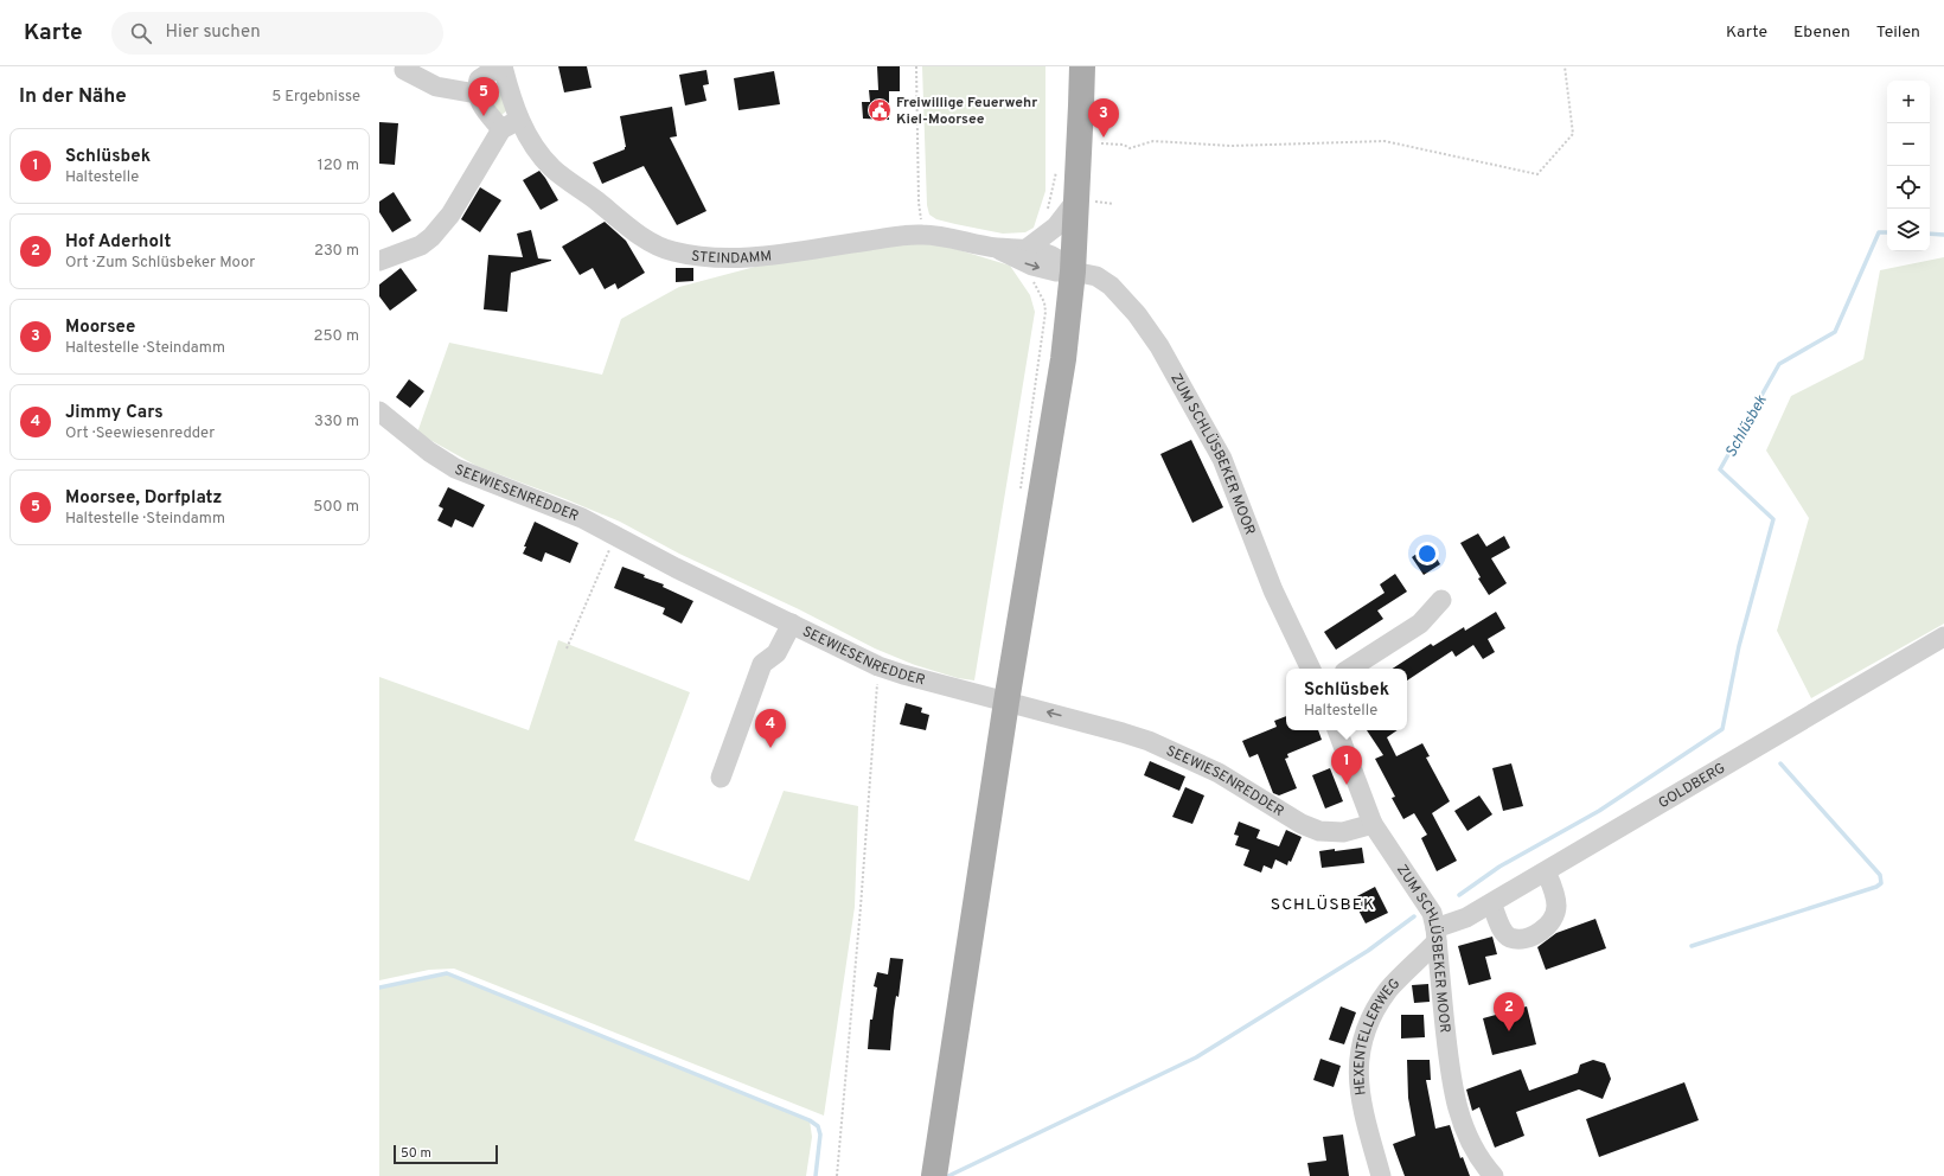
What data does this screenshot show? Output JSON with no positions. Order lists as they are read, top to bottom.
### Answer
{
  "streets": {
    "street": [
      "STEINDAMM",
      "ZUM SCHLÜSBEKER MOOR",
      "SEEWIESENREDDER",
      "GOLDBERG",
      "HEXENTELLERWEG"
    ]
  },
  "crossings": [
    ["STEINDAMM", "ZUM SCHLÜSBEKER MOOR"],
    ["ZUM SCHLÜSBEKER MOOR", "SEEWIESENREDDER"],
    ["ZUM SCHLÜSBEKER MOOR", "GOLDBERG"],
    ["ZUM SCHLÜSBEKER MOOR", "HEXENTELLERWEG"],
    ["GOLDBERG", "HEXENTELLERWEG"]
  ],
  "one_way": ["SEEWIESENREDDER"],
  "districts": ["SCHLÜSBEK"],
  "water": ["Schlüsbek"],
  "places": {
    "public building": ["Freiwillige Feuerwehr Kiel-Moorsee"]
  },
  "scale_bar": "50 m",
  "page": {
    "header": "Karte",
    "search": "Hier suchen",
    "nav": ["Karte", "Ebenen", "Teilen"],
    "heading": ["In der Nähe", "5 Ergebnisse"],
    "pins": [
      "5",
      "3",
      "4",
      "1",
      "2"
    ],
    "map_buttons": ["+", "−"],
    "list": [
      {
        "mark": "1",
        "name": "Schlüsbek",
        "note": "Haltestelle",
        "value": "120 m"
      },
      {
        "mark": "2",
        "name": "Hof Aderholt",
        "note": "Ort · Zum Schlüsbeker Moor",
        "value": "230 m"
      },
      {
        "mark": "3",
        "name": "Moorsee",
        "note": "Haltestelle · Steindamm",
        "value": "250 m"
      },
      {
        "mark": "4",
        "name": "Jimmy Cars",
        "note": "Ort · Seewiesenredder",
        "value": "330 m"
      },
      {
        "mark": "5",
        "name": "Moorsee, Dorfplatz",
        "note": "Haltestelle · Steindamm",
        "value": "500 m"
      }
    ],
    "popup": ["Schlüsbek", "Haltestelle"],
    "scale": "50 m"
  }
}
